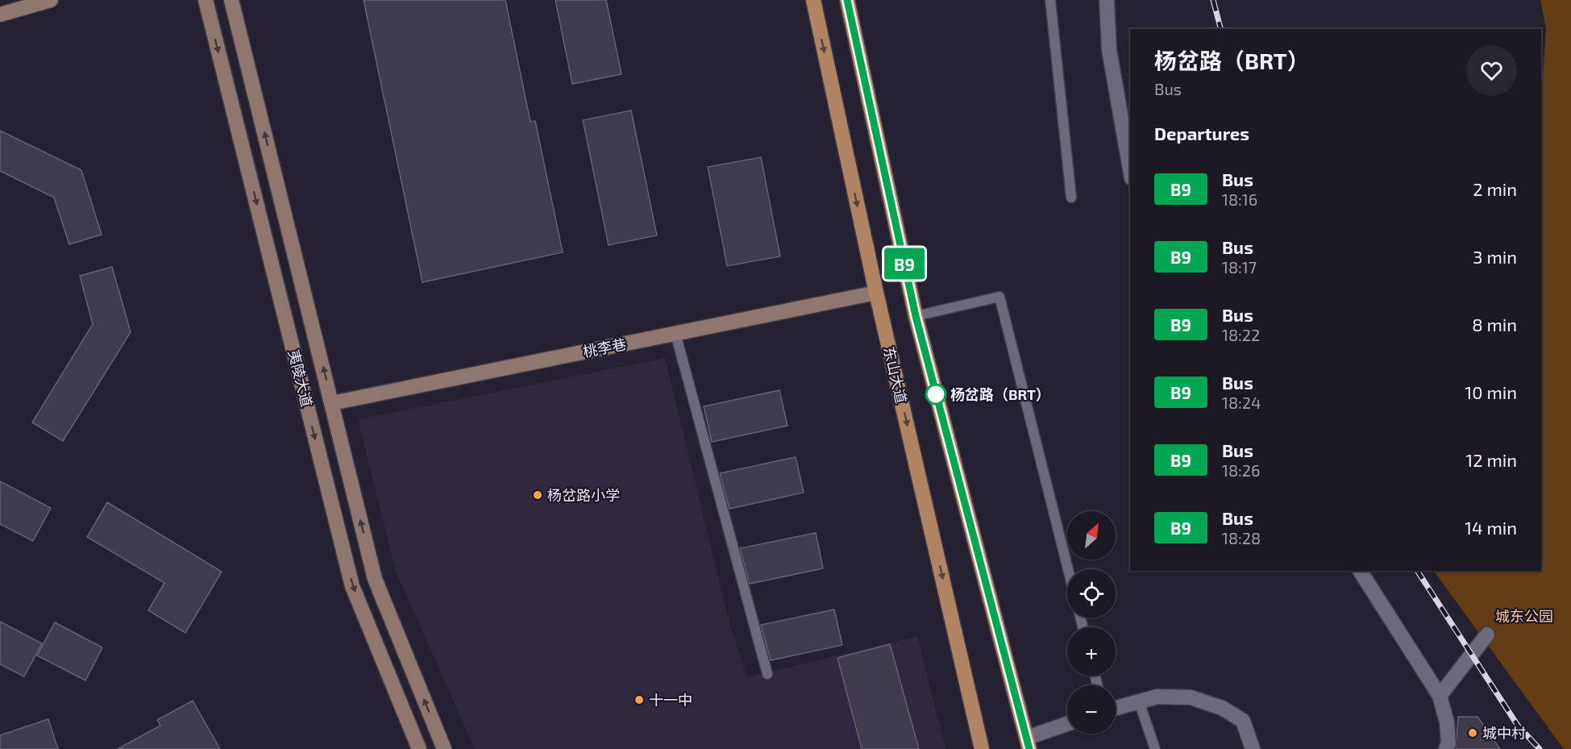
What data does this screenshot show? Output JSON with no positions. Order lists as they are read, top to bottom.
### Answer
{
  "streets": {
    "main road": ["桃李巷", "东山大道", "夷陵大道"]
  },
  "crossings": [
    ["桃李巷", "东山大道"],
    ["桃李巷", "夷陵大道"]
  ],
  "parks": ["城东公园"],
  "places": [
    "杨岔路（BRT）",
    "杨岔路小学",
    "十一中",
    "城中村"
  ],
  "lines": ["bus line B9"],
  "north": "top right",
  "page": {
    "on_map": "B9",
    "heading": [
      ["杨岔路（BRT）", "Bus"],
      "Departures"
    ],
    "list": [
      {
        "mark": "B9",
        "name": "Bus",
        "note": "18:16",
        "value": "2 min"
      },
      {
        "mark": "B9",
        "name": "Bus",
        "note": "18:17",
        "value": "3 min"
      },
      {
        "mark": "B9",
        "name": "Bus",
        "note": "18:22",
        "value": "8 min"
      },
      {
        "mark": "B9",
        "name": "Bus",
        "note": "18:24",
        "value": "10 min"
      },
      {
        "mark": "B9",
        "name": "Bus",
        "note": "18:26",
        "value": "12 min"
      },
      {
        "mark": "B9",
        "name": "Bus",
        "note": "18:28",
        "value": "14 min"
      }
    ],
    "map_buttons": ["+", "−"]
  }
}
